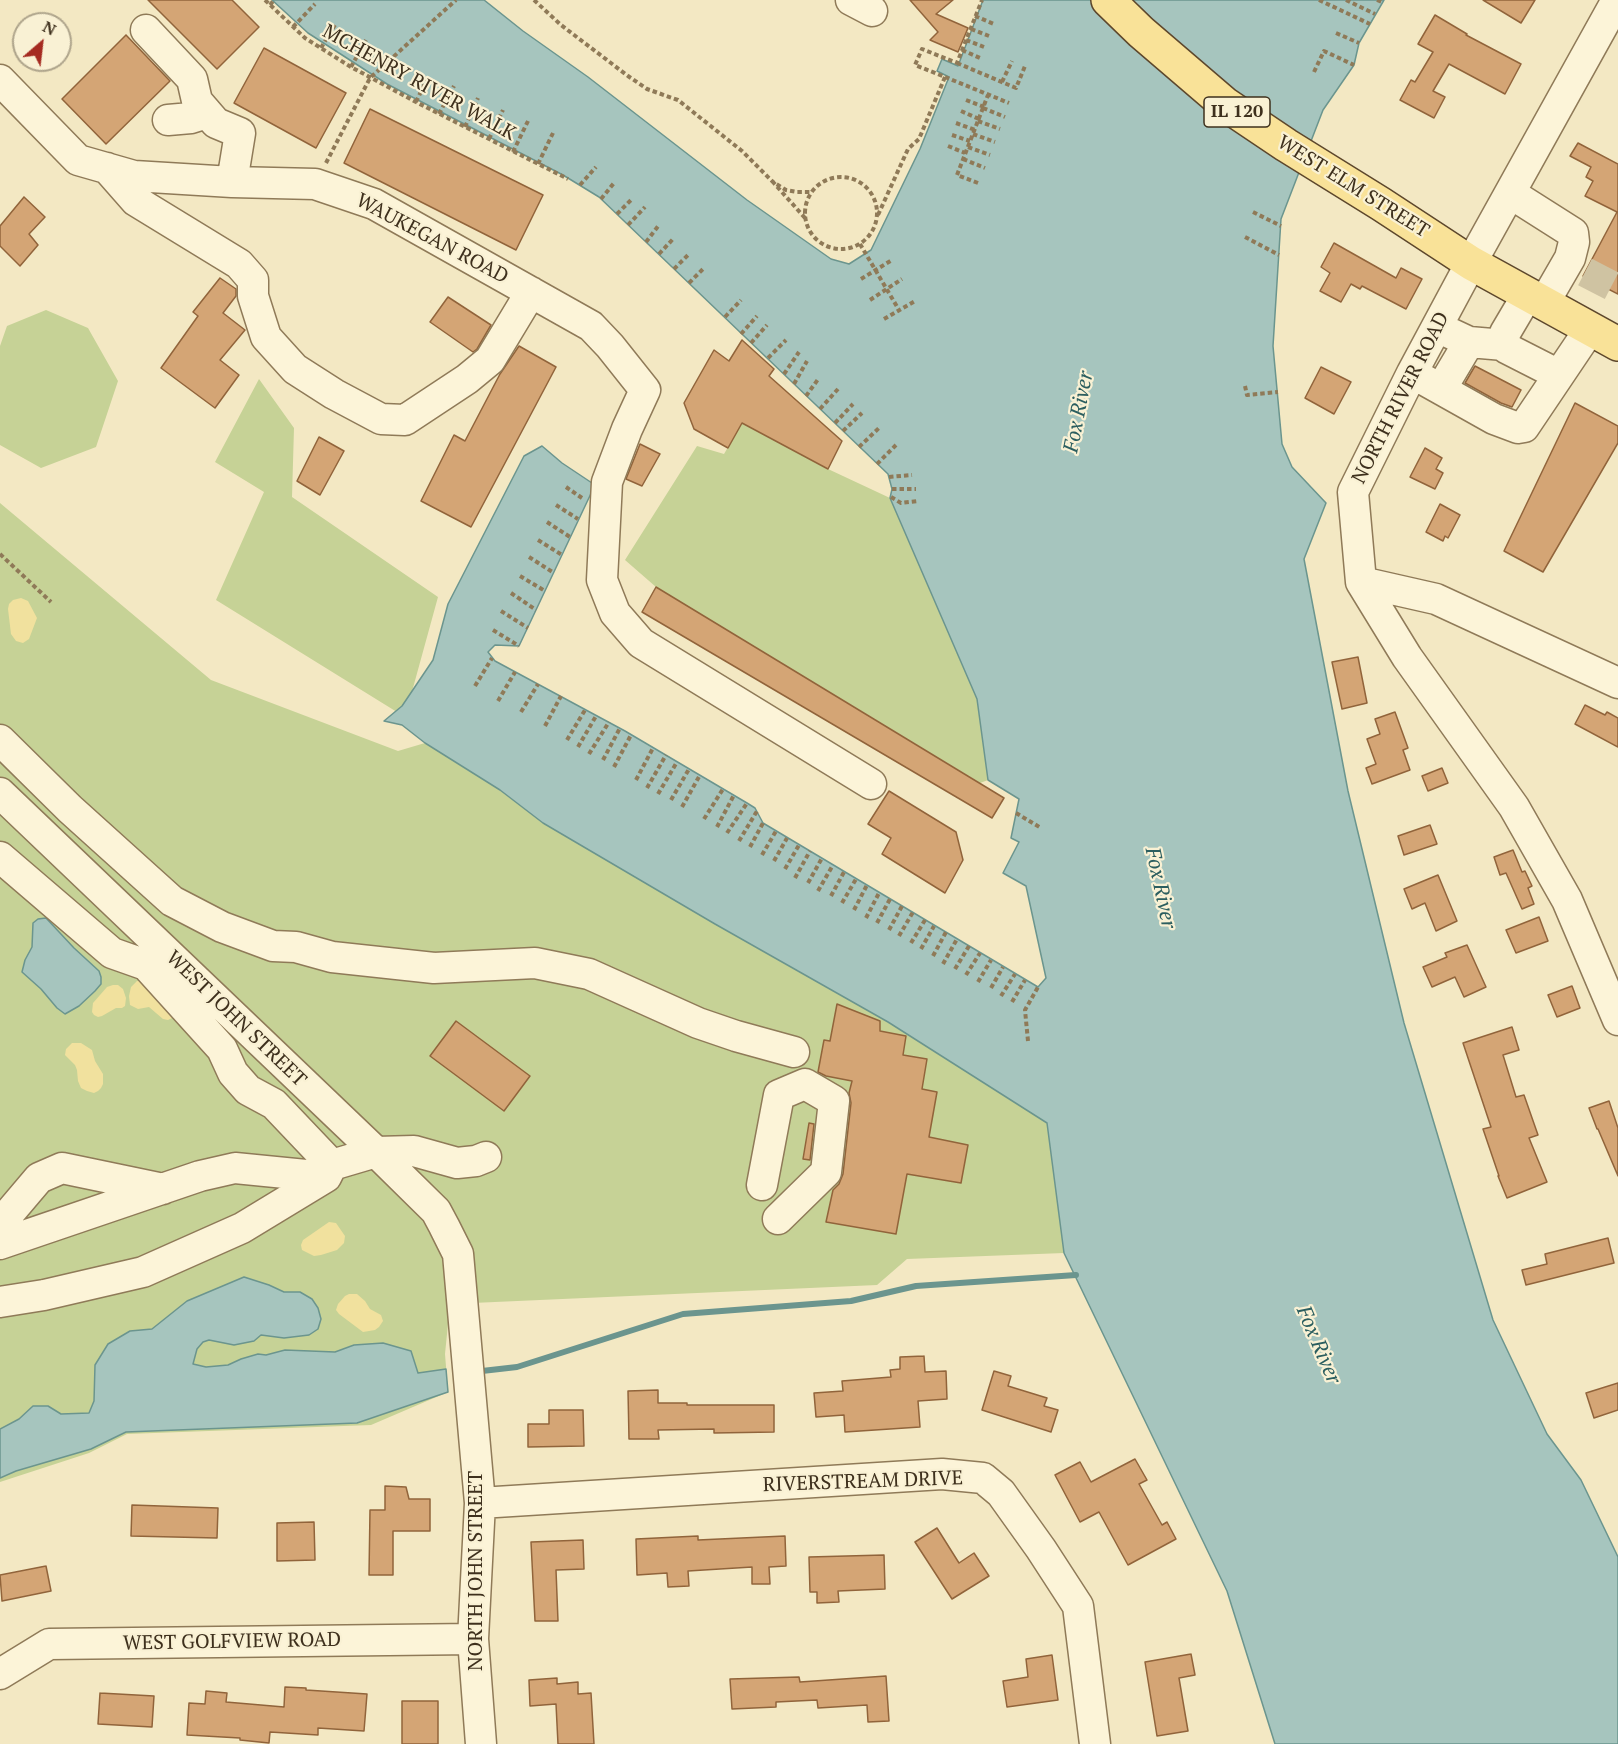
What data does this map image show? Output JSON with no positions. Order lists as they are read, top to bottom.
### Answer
{
  "streets": {
    "main road": ["IL 120", "WEST ELM STREET"],
    "street": [
      "WAUKEGAN ROAD",
      "NORTH RIVER ROAD",
      "WEST JOHN STREET",
      "RIVERSTREAM DRIVE",
      "NORTH JOHN STREET",
      "WEST GOLFVIEW ROAD"
    ],
    "path": ["MCHENRY RIVER WALK"]
  },
  "crossings": [
    ["WEST ELM STREET", "NORTH RIVER ROAD"],
    ["WEST JOHN STREET", "NORTH JOHN STREET"],
    ["RIVERSTREAM DRIVE", "NORTH JOHN STREET"],
    ["NORTH JOHN STREET", "WEST GOLFVIEW ROAD"]
  ],
  "water": ["Fox River"],
  "north": "top right"
}
